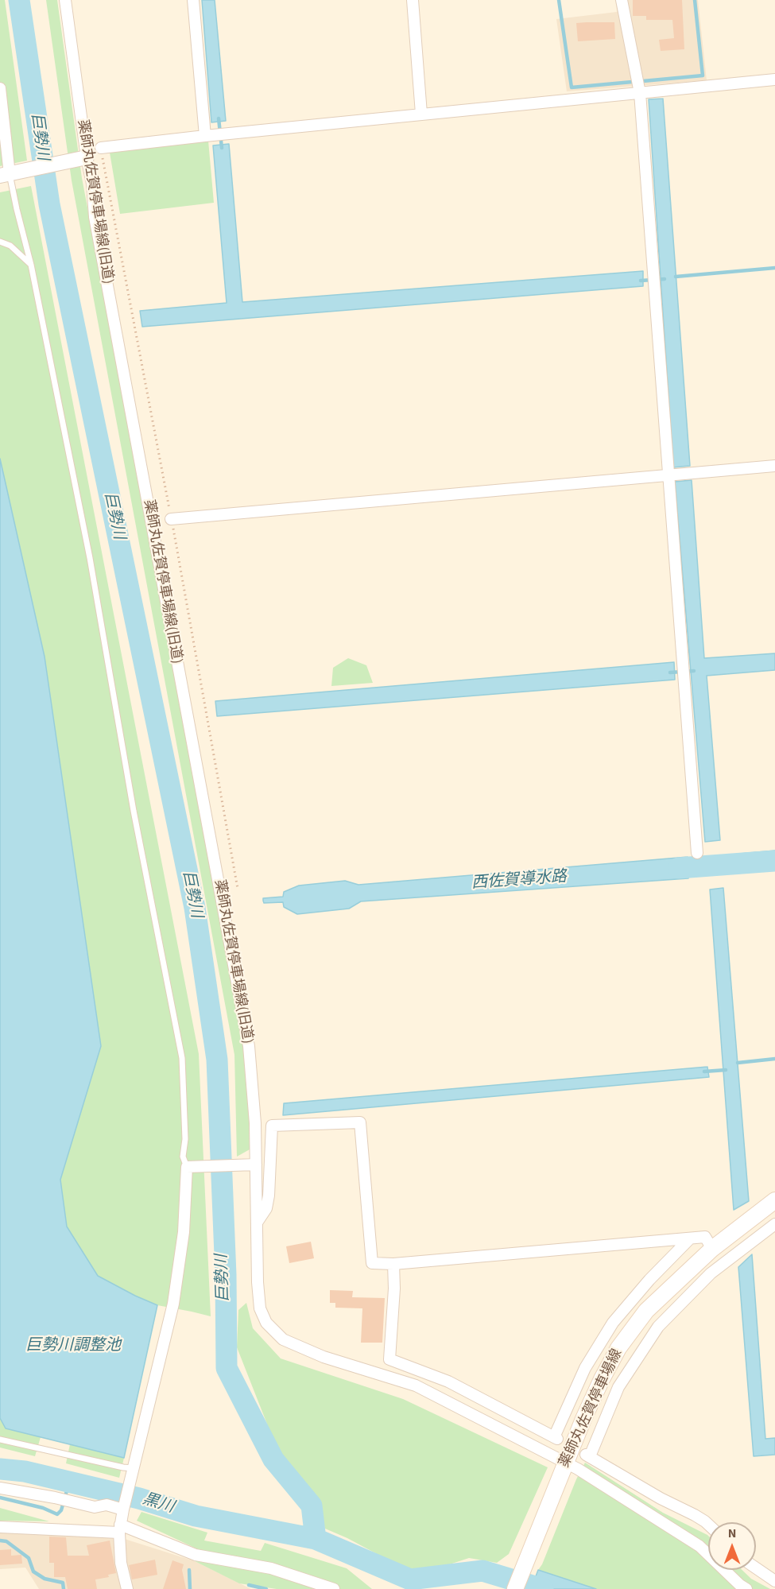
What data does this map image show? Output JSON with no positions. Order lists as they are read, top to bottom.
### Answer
{
  "streets": {
    "main road": ["薬師丸佐賀停車場線"],
    "street": ["薬師丸佐賀停車場線(旧道)"]
  },
  "crossings": [
    ["薬師丸佐賀停車場線(旧道)", "薬師丸佐賀停車場線"]
  ],
  "water": [
    "巨勢川",
    "西佐賀導水路",
    "巨勢川調整池",
    "黒川"
  ],
  "north": "top"
}
